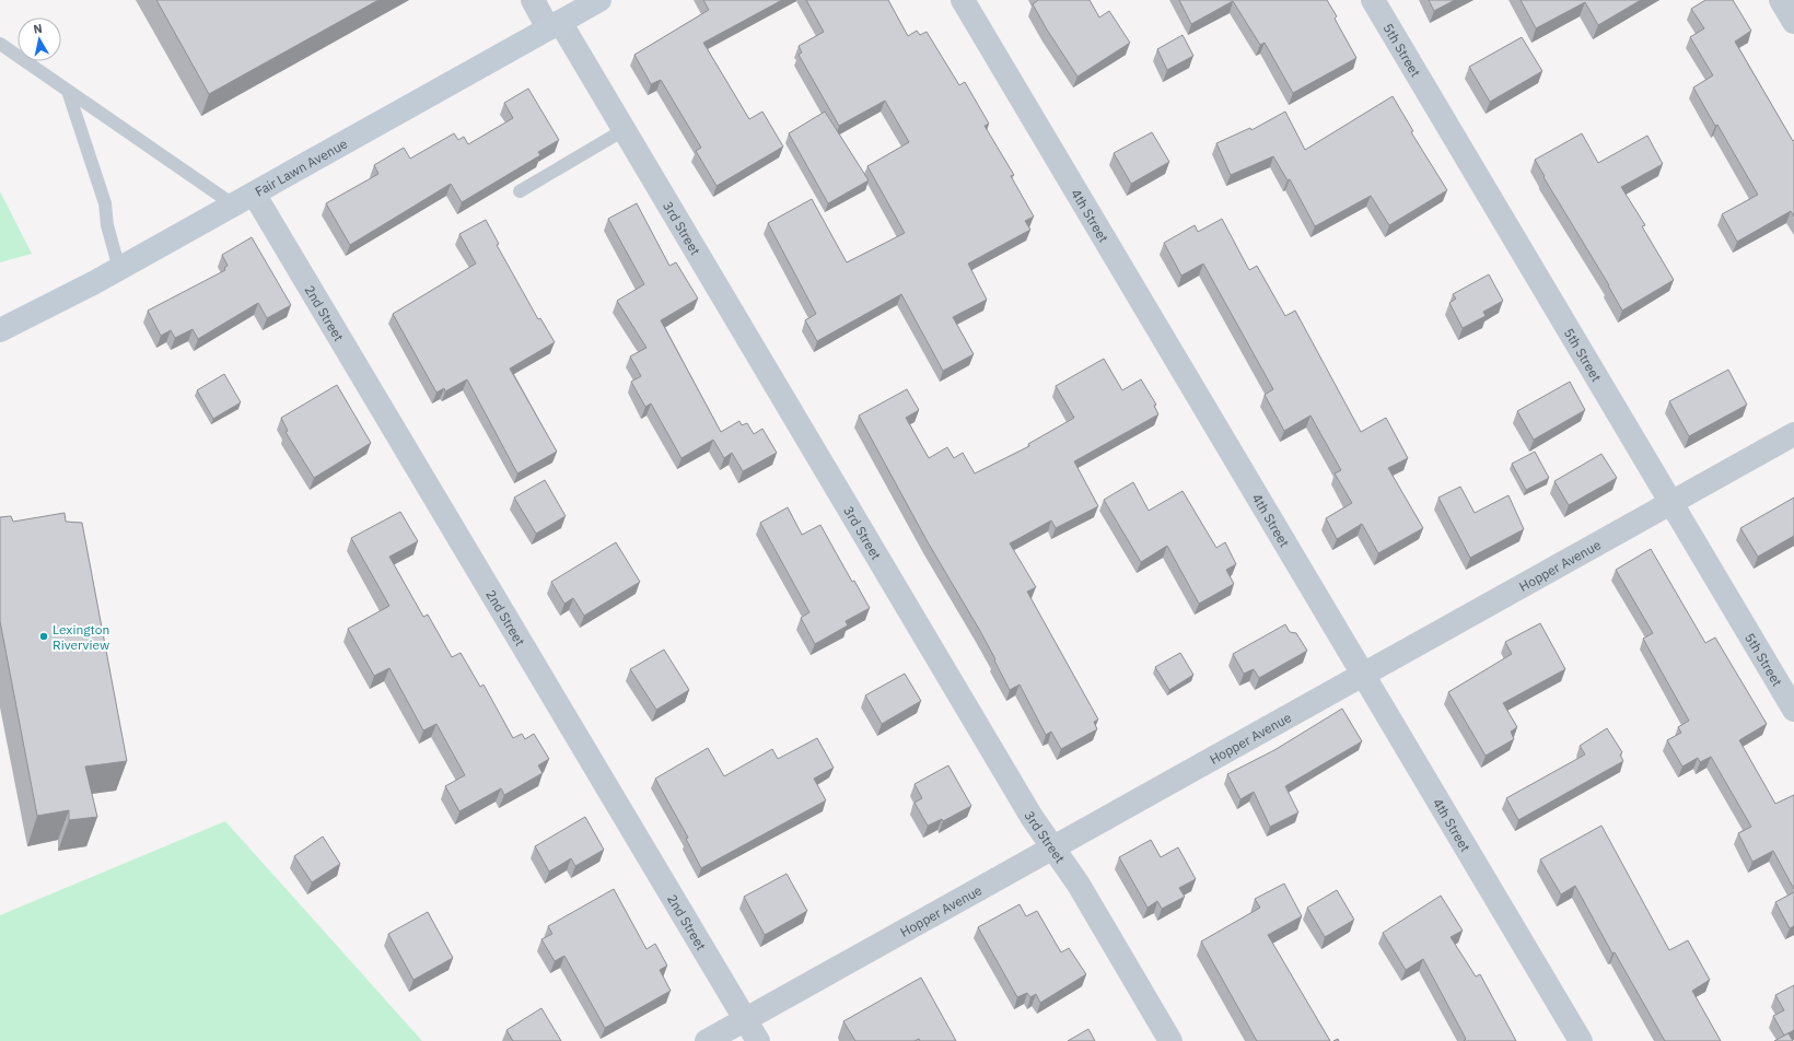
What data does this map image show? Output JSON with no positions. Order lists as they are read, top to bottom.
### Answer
{
  "streets": {
    "main road": ["Fair Lawn Avenue"],
    "street": [
      "5th Street",
      "4th Street",
      "3rd Street",
      "2nd Street",
      "Hopper Avenue"
    ]
  },
  "crossings": [
    ["5th Street", "Hopper Avenue"],
    ["Fair Lawn Avenue", "3rd Street"],
    ["Fair Lawn Avenue", "2nd Street"],
    ["4th Street", "Hopper Avenue"],
    ["3rd Street", "Hopper Avenue"],
    ["2nd Street", "Hopper Avenue"]
  ],
  "places": ["Lexington Riverview"],
  "north": "top"
}
